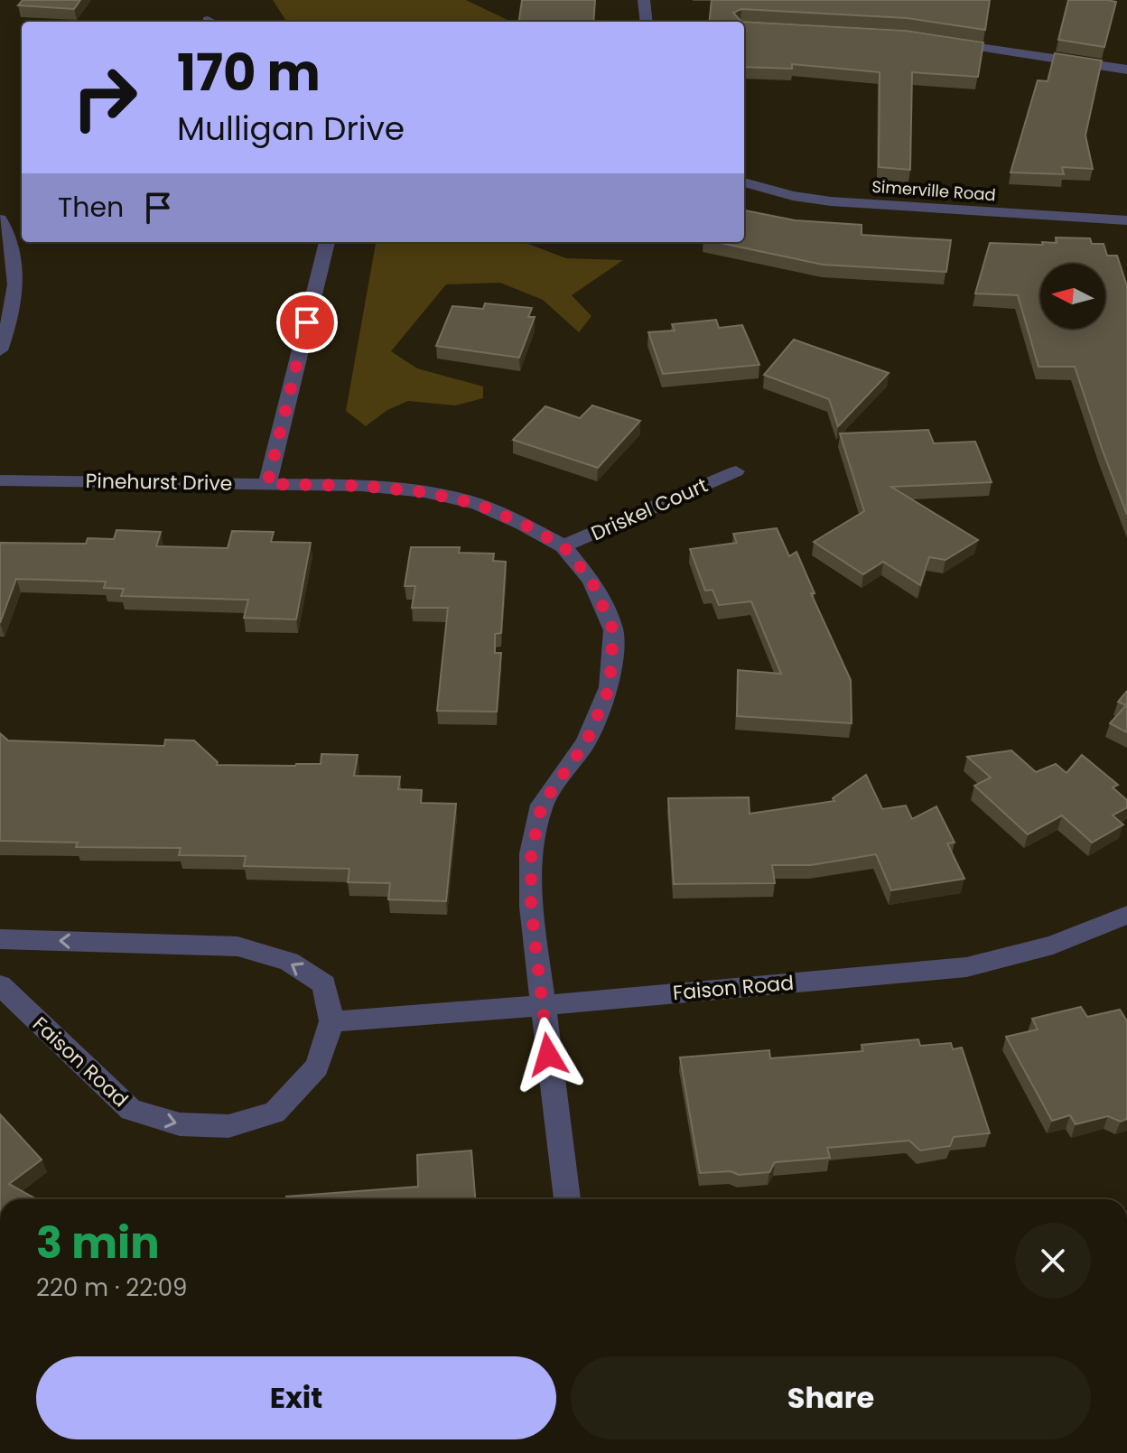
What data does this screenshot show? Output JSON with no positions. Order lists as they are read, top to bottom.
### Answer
{
  "streets": {
    "street": [
      "Simerville Road",
      "Pinehurst Drive",
      "Driskel Court",
      "Faison Road"
    ]
  },
  "crossings": [
    ["Pinehurst Drive", "Driskel Court"],
    ["Pinehurst Drive", "Faison Road"]
  ],
  "north": "left",
  "page": {
    "turn": ["170 m", "Mulligan Drive"],
    "then": "Then",
    "heading": ["3 min", "220 m · 22:09"],
    "buttons": ["Exit", "Share"]
  }
}
